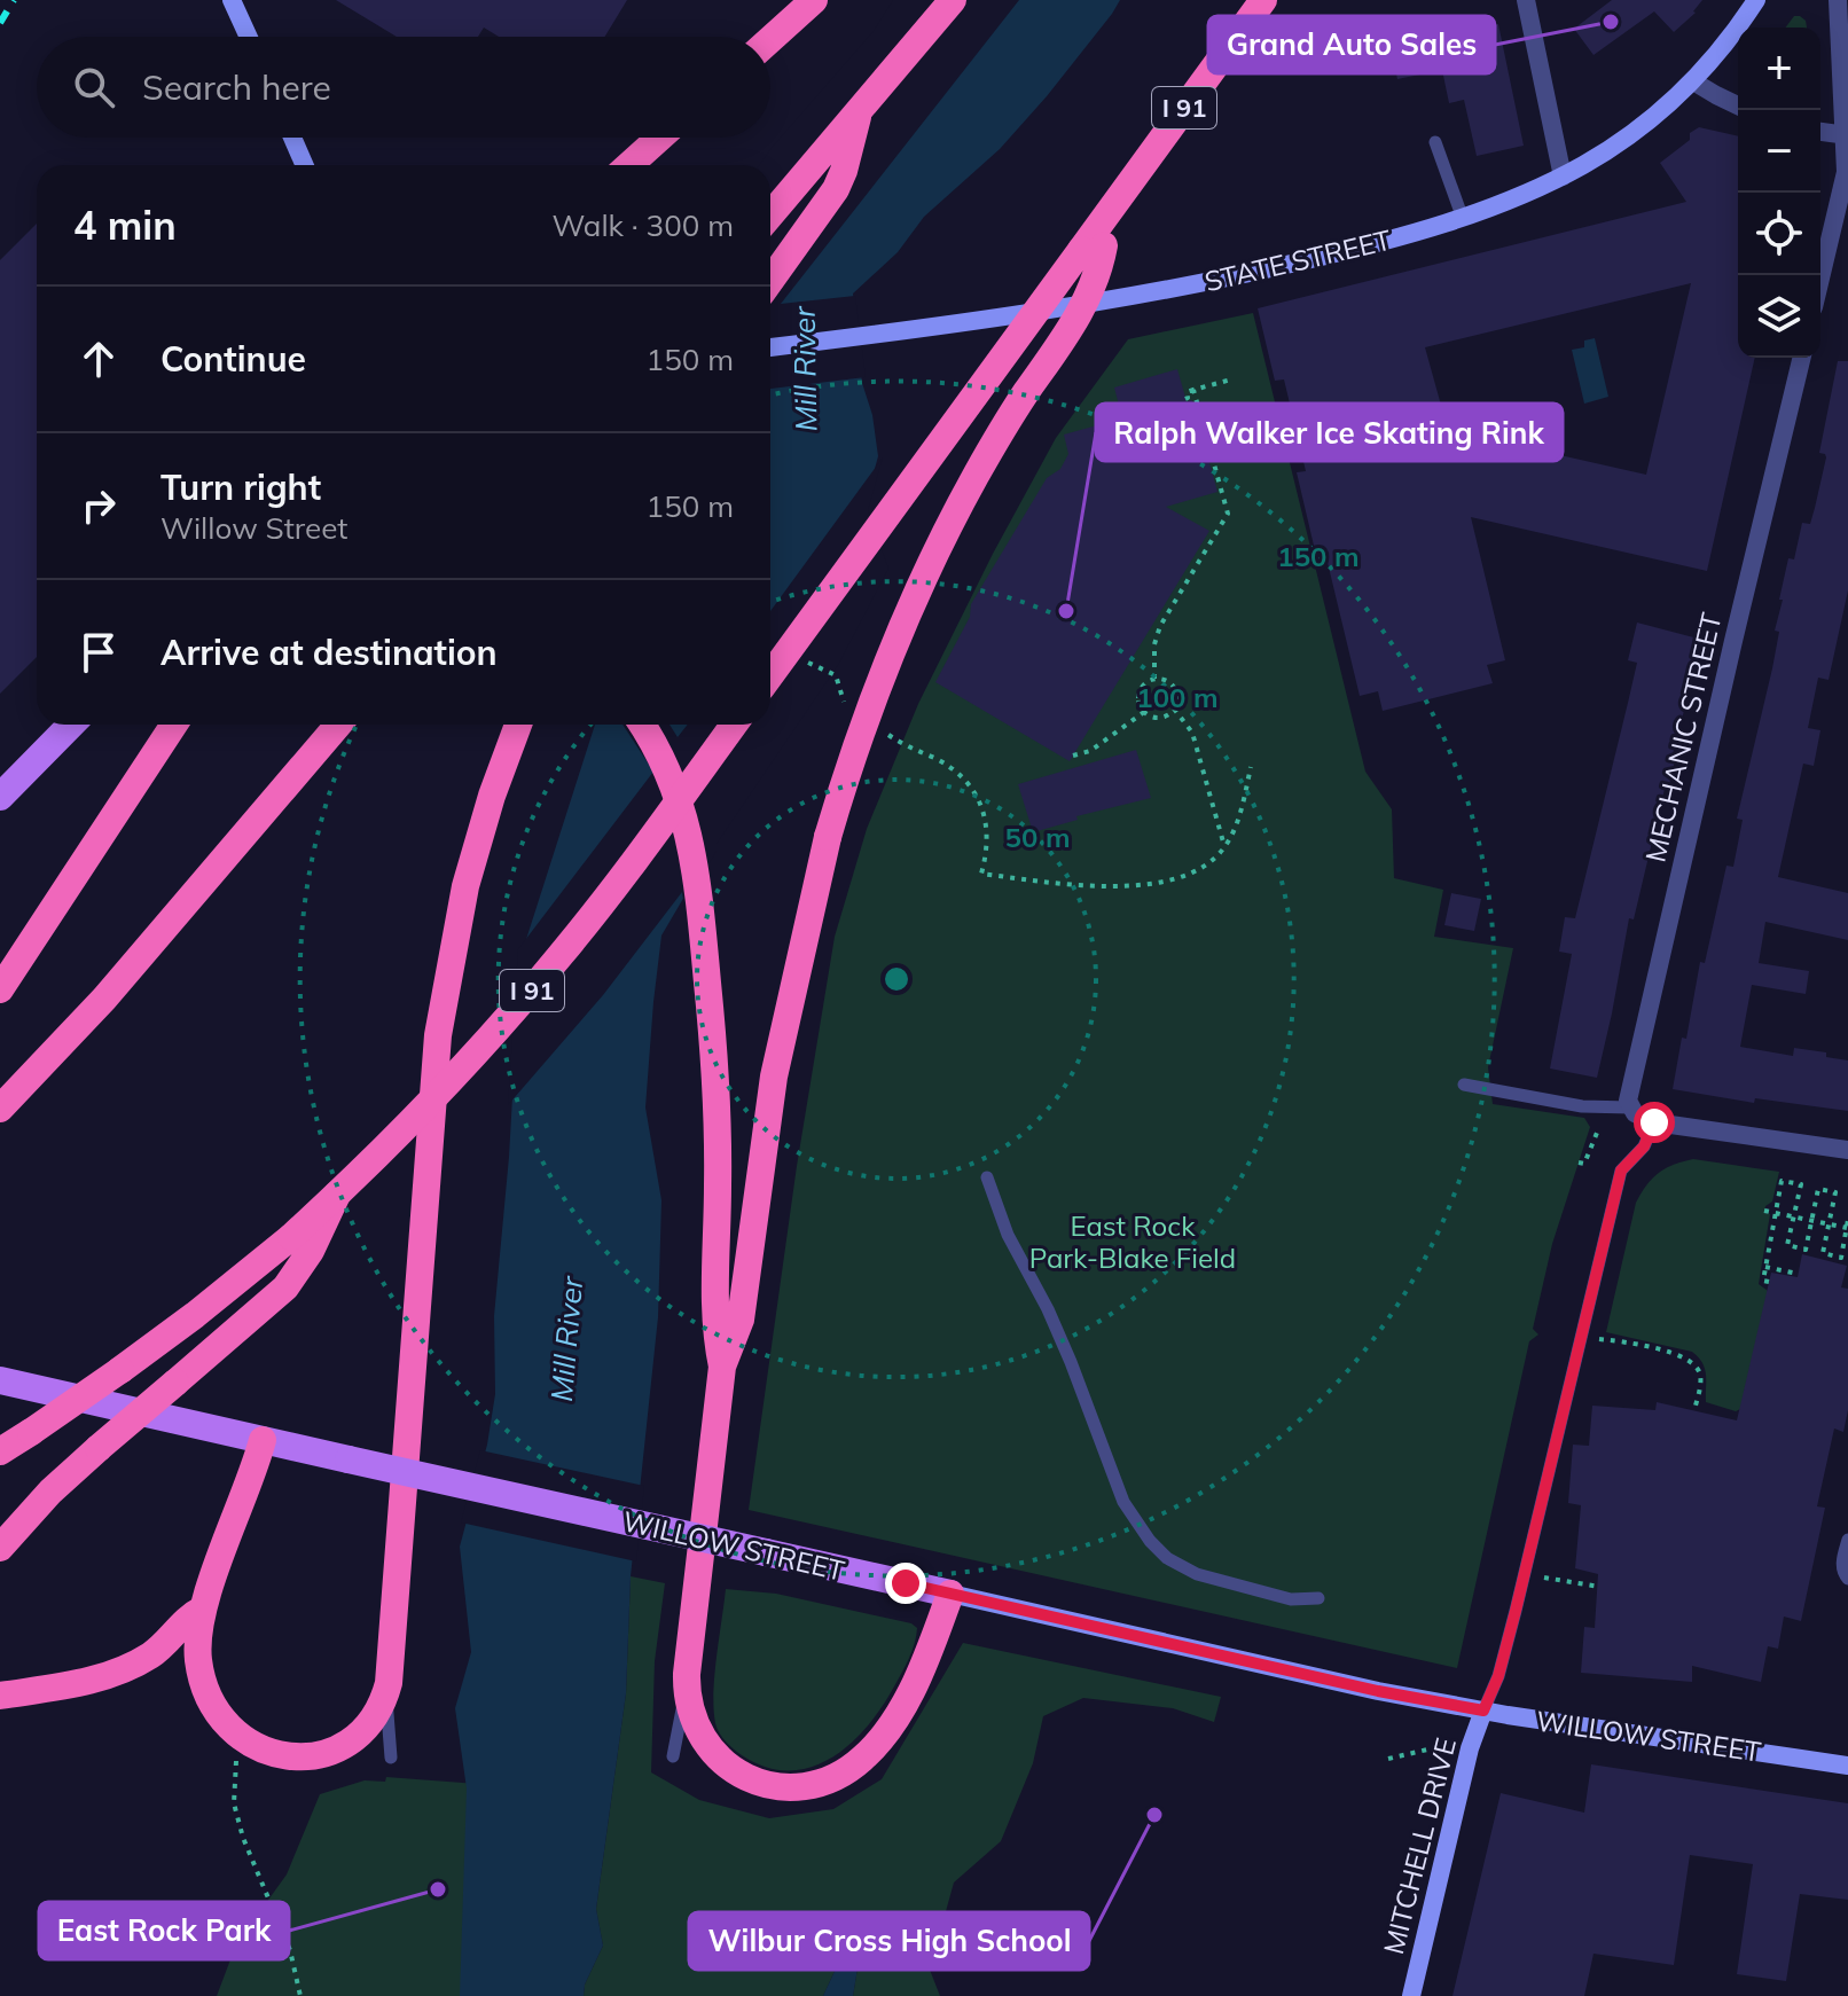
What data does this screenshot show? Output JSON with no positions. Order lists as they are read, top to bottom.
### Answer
{
  "streets": {
    "highway": ["I 91"],
    "main road": ["STATE STREET", "WILLOW STREET", "MITCHELL DRIVE"],
    "street": ["MECHANIC STREET"]
  },
  "crossings": [
    ["WILLOW STREET", "MITCHELL DRIVE"]
  ],
  "water": ["Mill River"],
  "parks": ["East Rock Park-Blake Field"],
  "places": [
    "Grand Auto Sales",
    "Ralph Walker Ice Skating Rink",
    "Wilbur Cross High School",
    "East Rock Park"
  ],
  "page": {
    "map_buttons": ["+", "−"],
    "search": "Search here",
    "heading": ["4 min", "Walk · 300 m"],
    "list": [
      ["Continue", "150 m"],
      ["Turn right", "Willow Street", "150 m"],
      "Arrive at destination"
    ]
  },
  "rings": ["150 m", "100 m", "50 m"]
}
